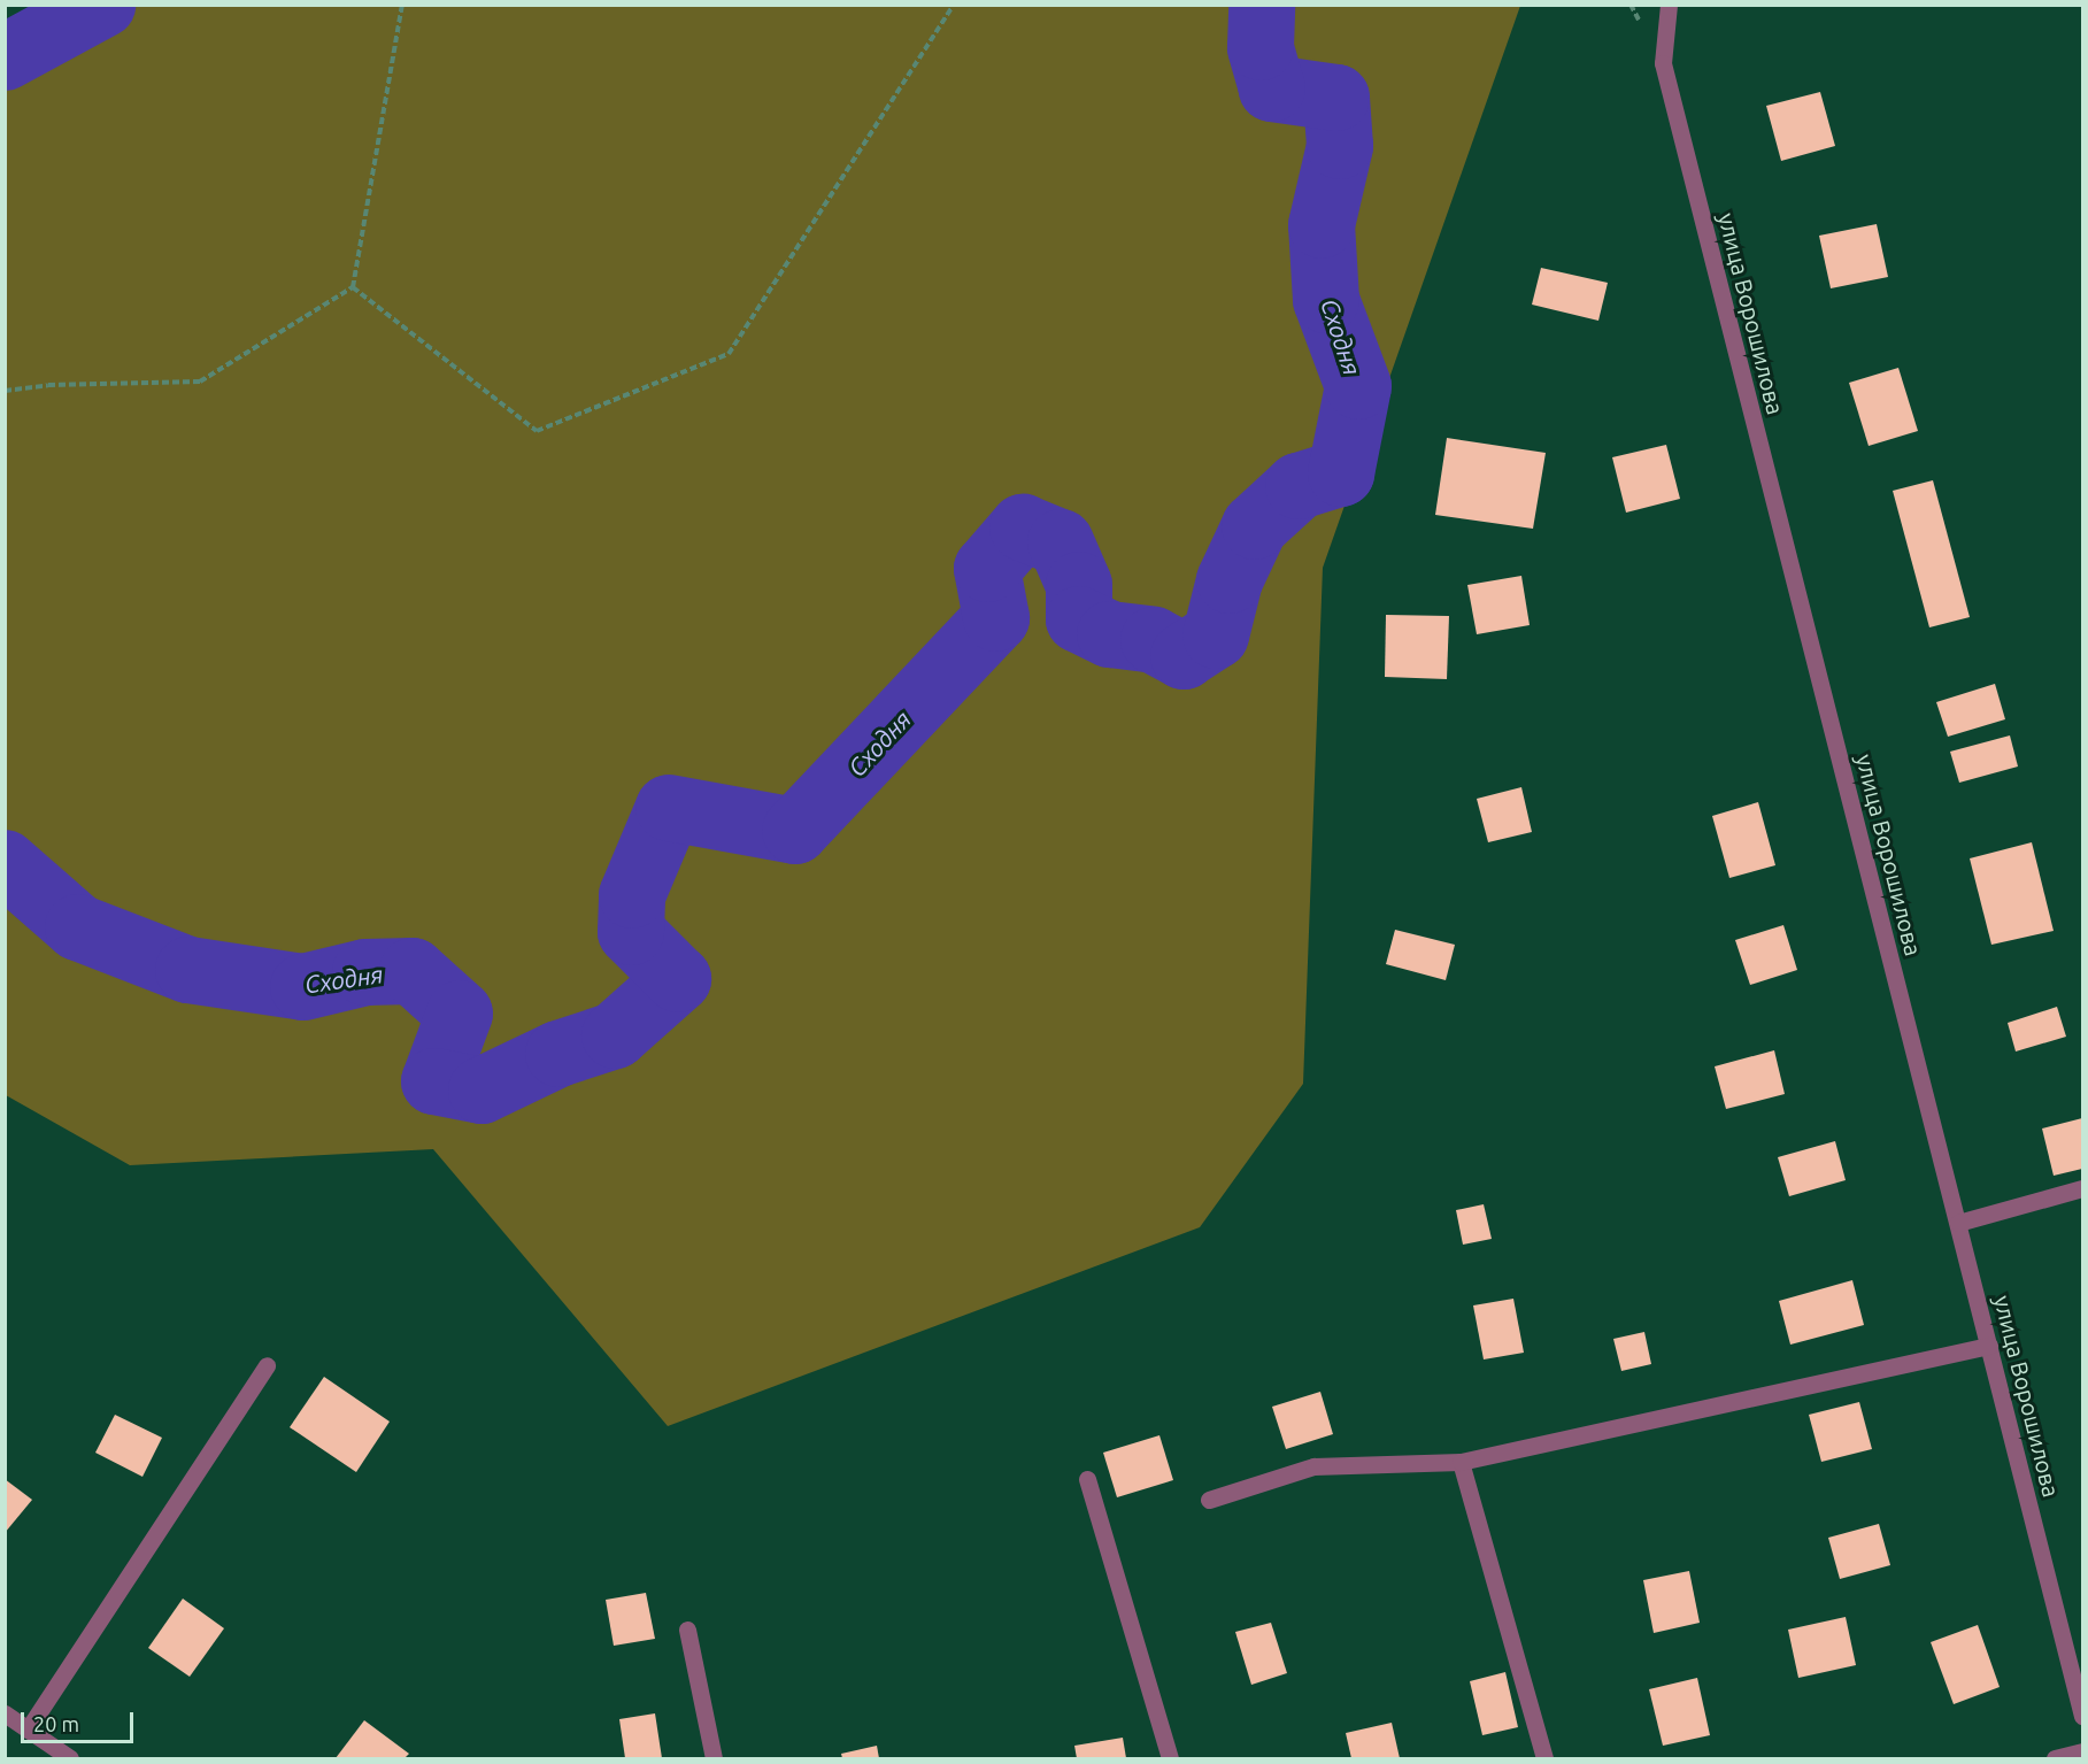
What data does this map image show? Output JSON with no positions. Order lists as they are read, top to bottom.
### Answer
{
  "streets": {
    "street": ["улица Ворошилова"]
  },
  "water": ["Сходня"],
  "scale_bar": "20 m"
}
